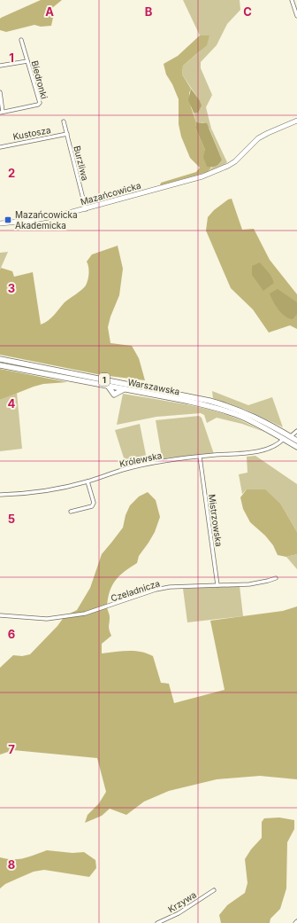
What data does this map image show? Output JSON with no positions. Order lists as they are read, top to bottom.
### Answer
{
  "streets": {
    "main road": ["1", "Warszawska"],
    "street": [
      "Biedronki",
      "Kustosza",
      "Burzliwa",
      "Mazańcowicka",
      "Królewska",
      "Mistrzowska",
      "Czeladnicza",
      "Krzywa"
    ]
  },
  "crossings": [
    ["Kustosza", "Burzliwa"],
    ["Burzliwa", "Mazańcowicka"],
    ["Warszawska", "Królewska"],
    ["Królewska", "Mistrzowska"],
    ["Mistrzowska", "Czeladnicza"]
  ],
  "places": {
    "transit": ["Mazańcowicka Akademicka"]
  },
  "grid": {
    "columns": ["A", "B", "C"],
    "rows": [
      "1",
      "2",
      "3",
      "4",
      "5",
      "6",
      "7",
      "8"
    ]
  }
}
